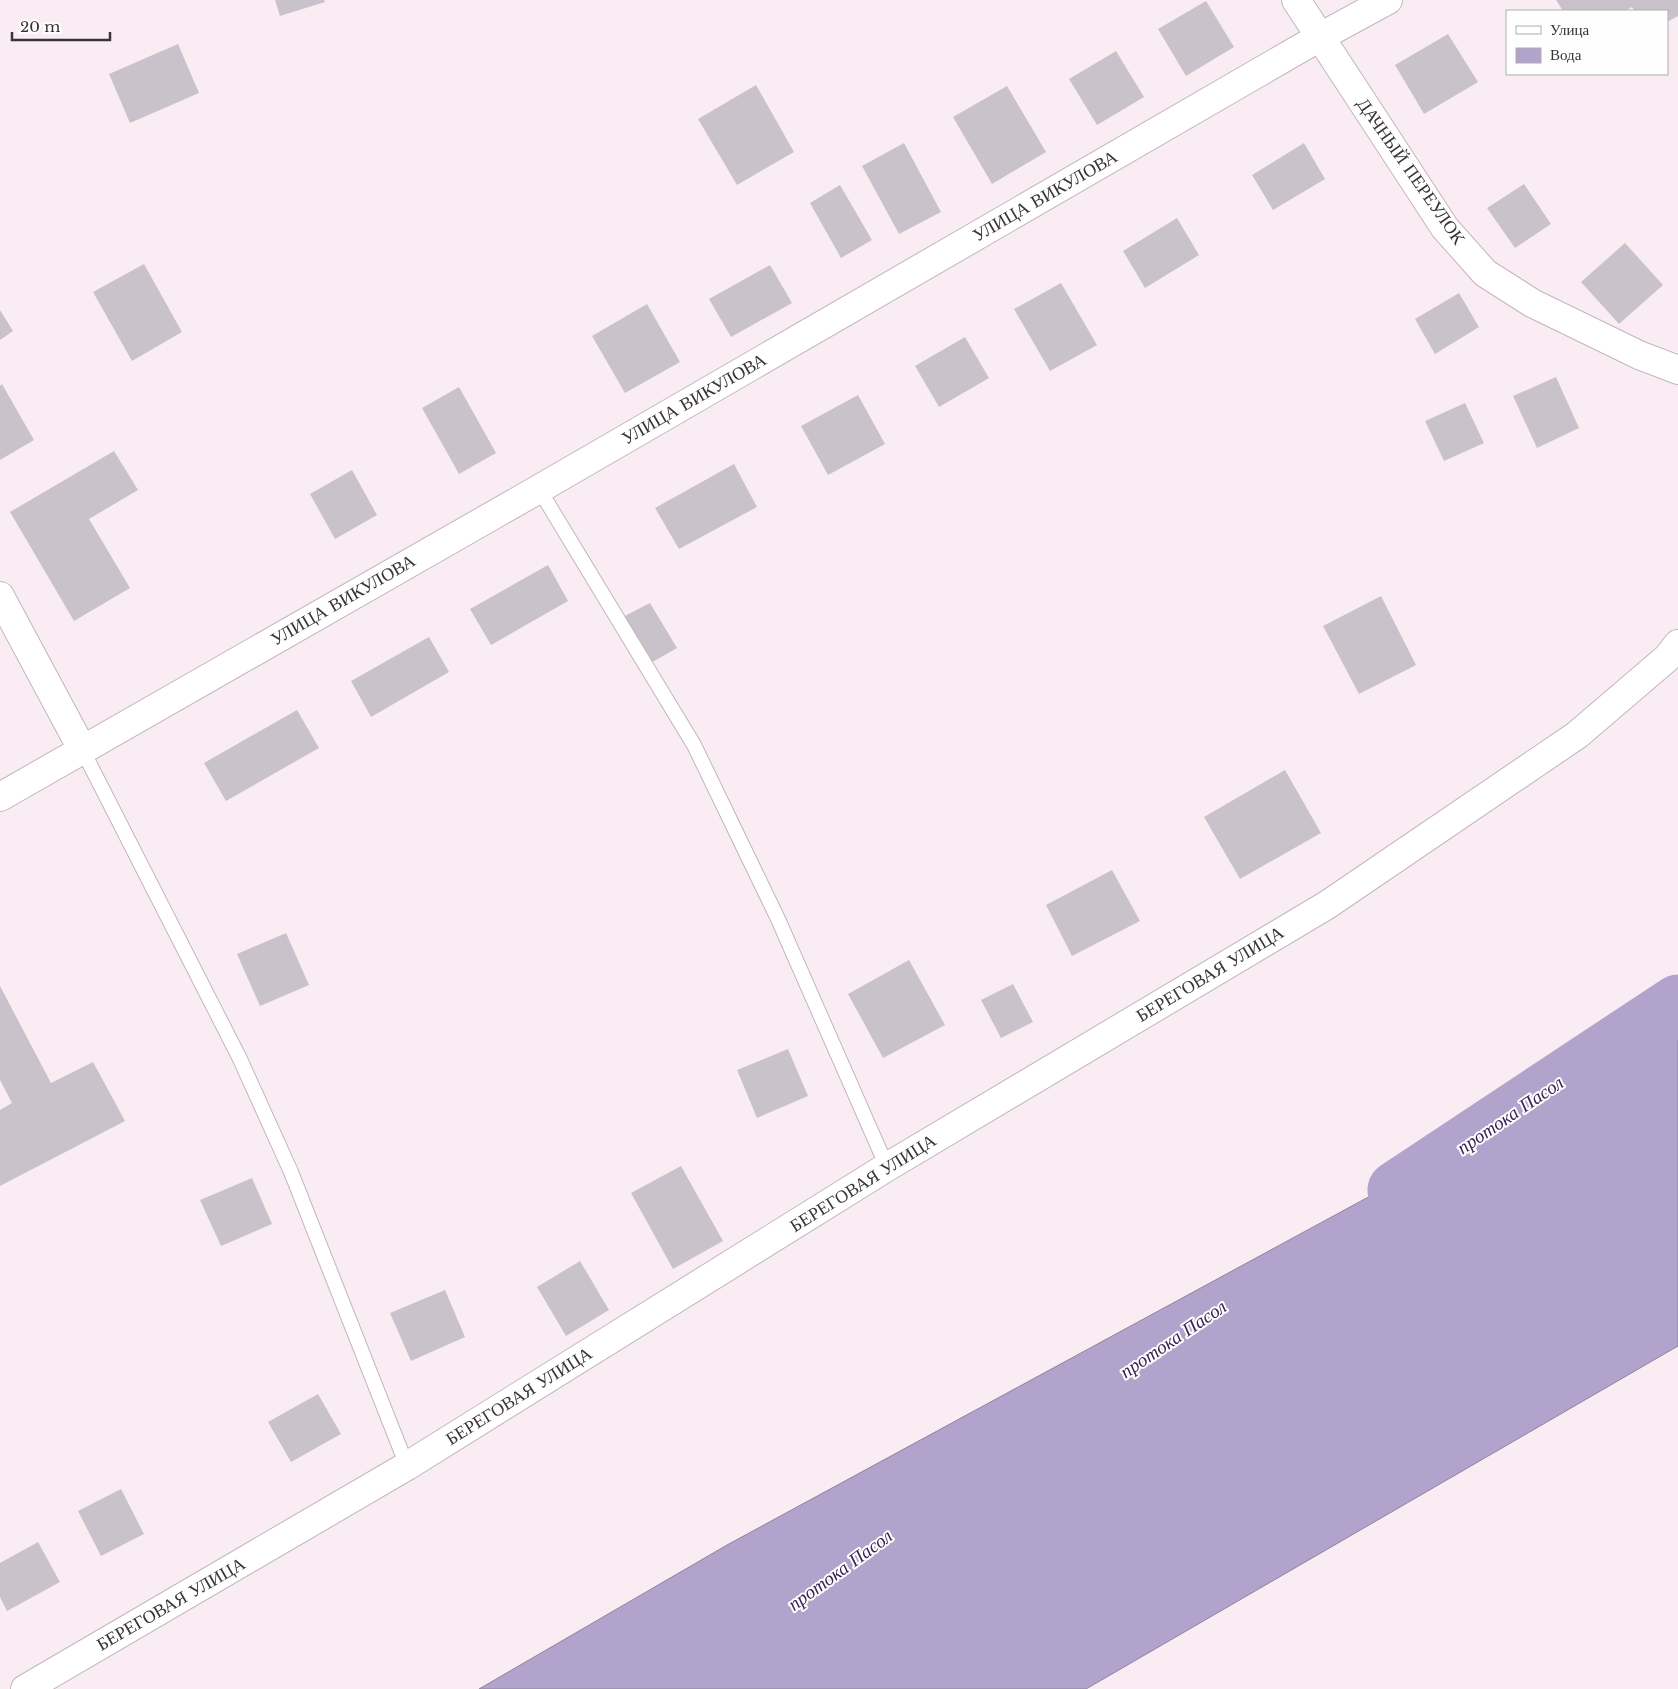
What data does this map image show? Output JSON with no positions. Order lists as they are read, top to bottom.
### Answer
{
  "streets": {
    "street": ["ДАЧНЫЙ ПЕРЕУЛОК", "УЛИЦА ВИКУЛОВА", "БЕРЕГОВАЯ УЛИЦА"]
  },
  "crossings": [
    ["ДАЧНЫЙ ПЕРЕУЛОК", "УЛИЦА ВИКУЛОВА"]
  ],
  "water": ["протока Пасол"],
  "legend": ["Улица", "Вода"],
  "scale_bar": "20 m"
}
